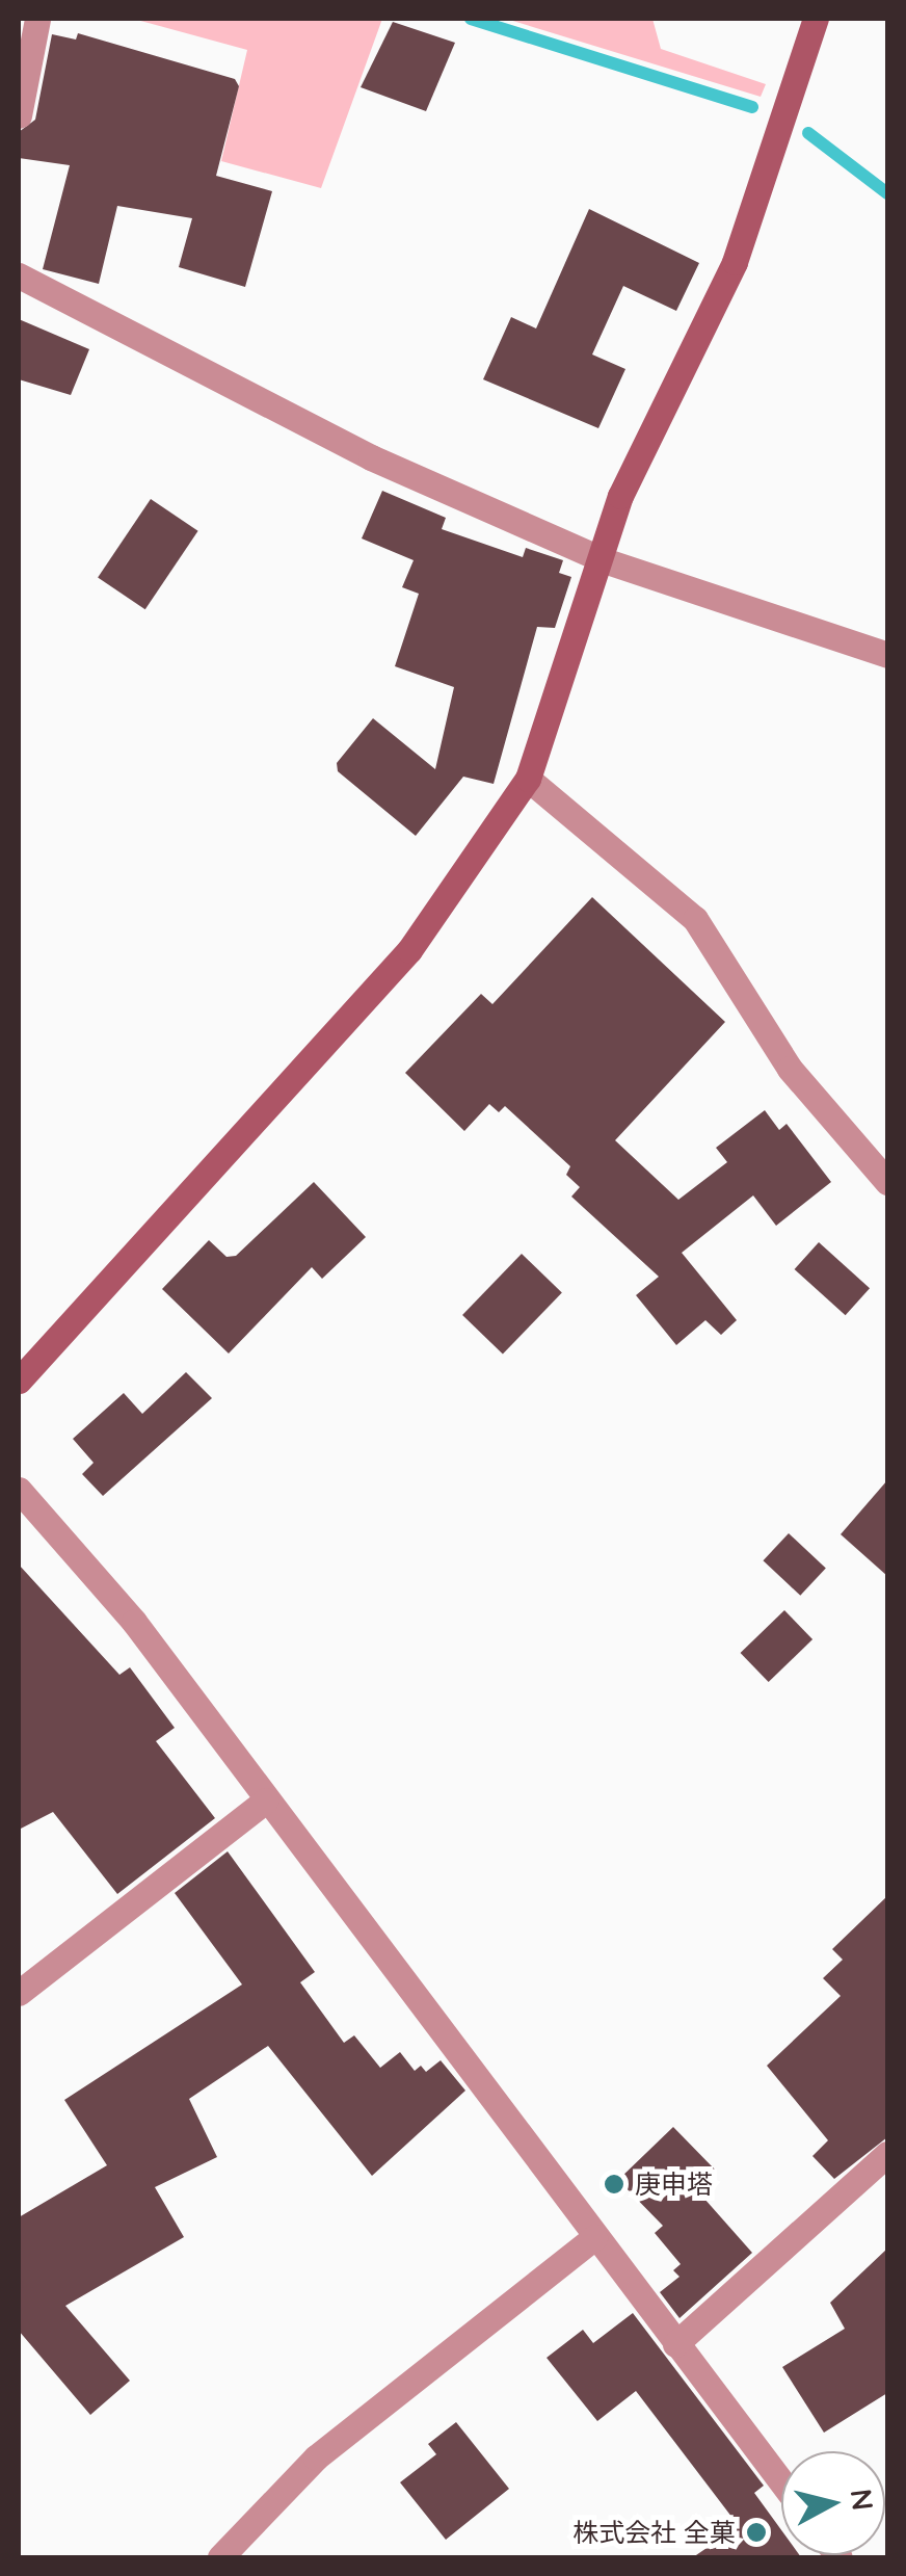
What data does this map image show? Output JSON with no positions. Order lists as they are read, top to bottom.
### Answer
{
  "places": ["庚申塔", "株式会社 全菓"],
  "north": "right"
}
